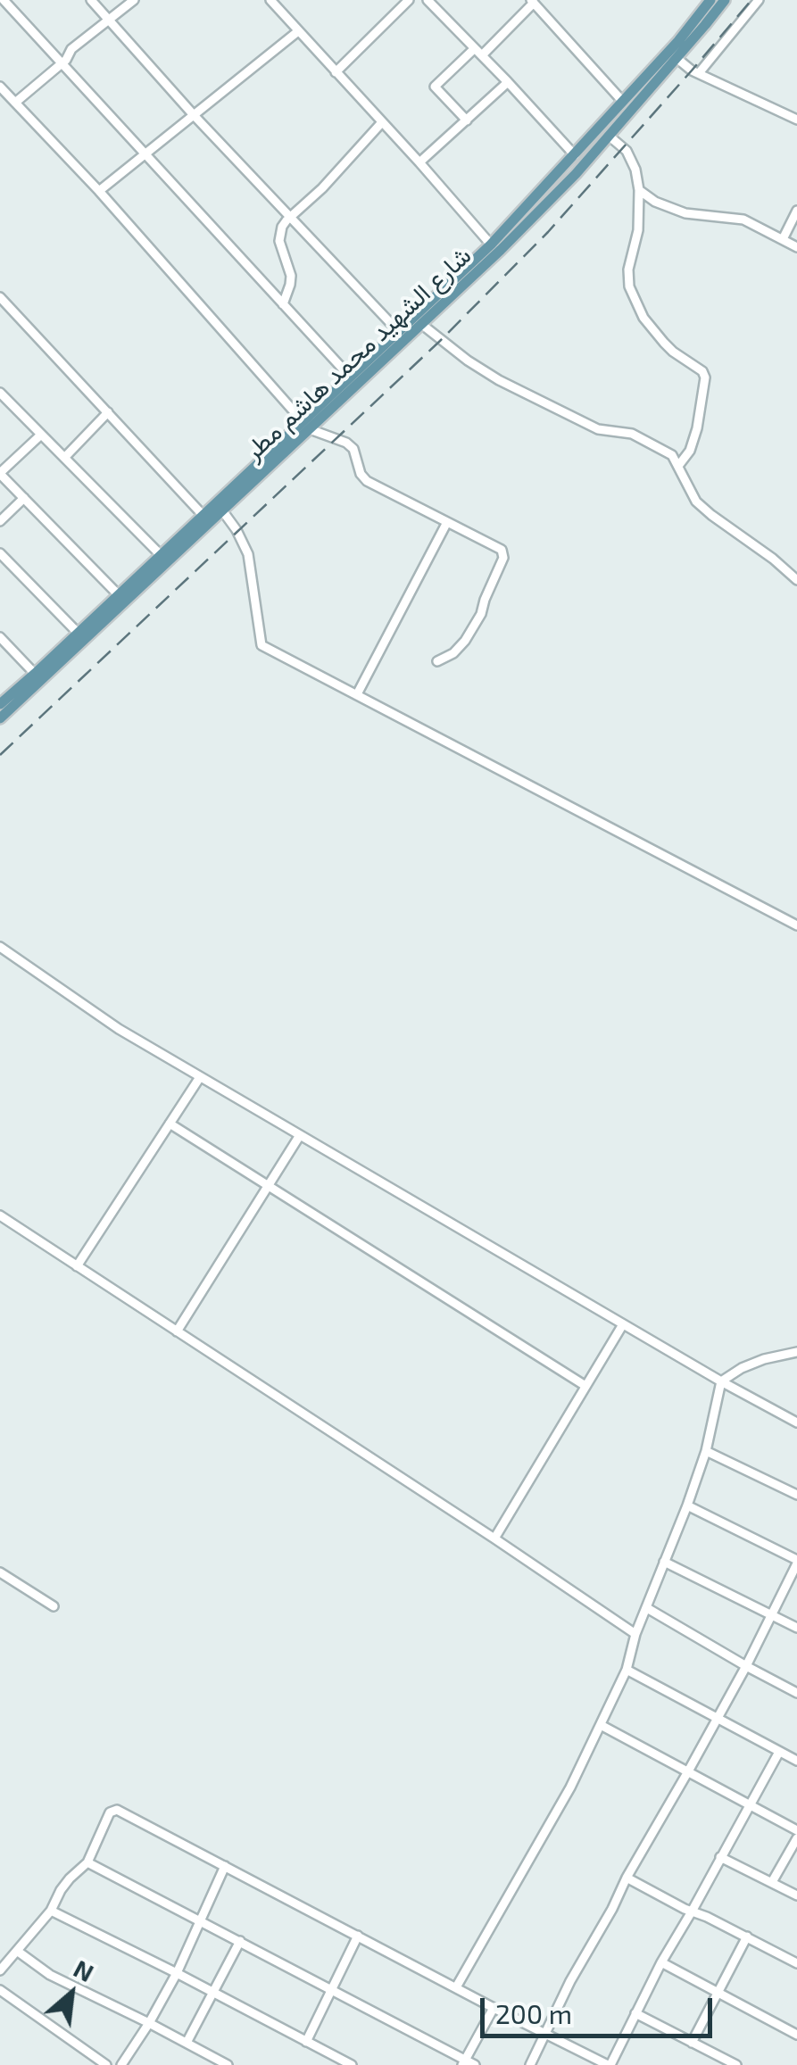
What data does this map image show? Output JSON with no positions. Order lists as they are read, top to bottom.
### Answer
{
  "streets": {
    "main road": ["شارع الشهيد محمد هاشم مطر"]
  },
  "scale_bar": "200 m",
  "north": "top right"
}
